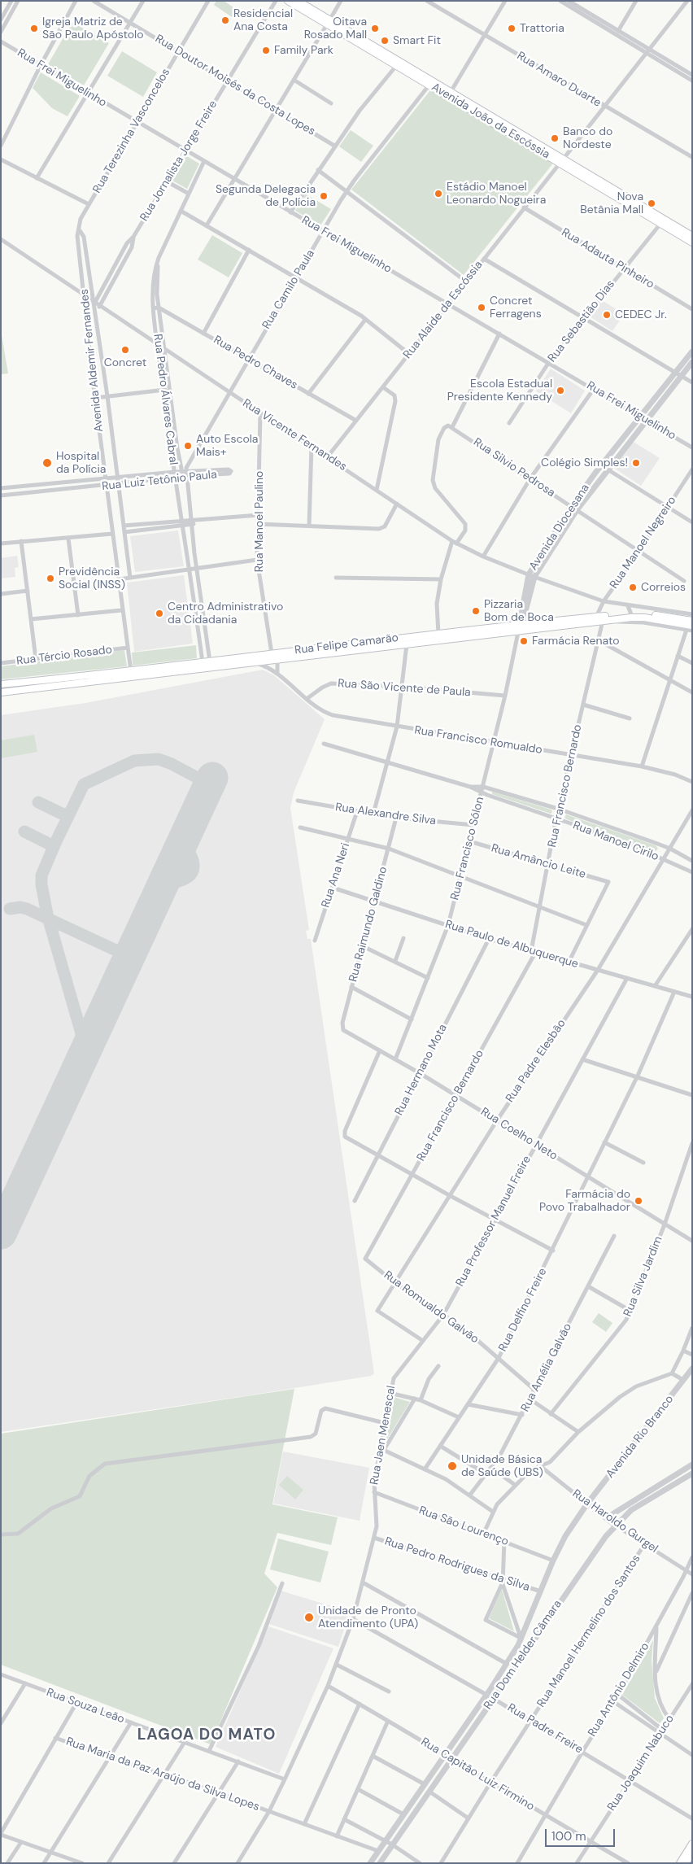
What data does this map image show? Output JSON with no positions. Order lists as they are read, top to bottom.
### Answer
{
  "streets": {
    "main road": ["Avenida João da Escóssia", "Rua Felipe Camarão"],
    "street": [
      "Rua Frei Miguelinho",
      "Rua Amaro Duarte",
      "Rua Doutor Moisés da Costa Lopes",
      "Rua Terezinha Vasconcelos",
      "Rua Jornalista Jorge Freire",
      "Rua Adauta Pinheiro",
      "Rua Camilo Paula",
      "Rua Alaide da Escóssia",
      "Rua Sebastião Dias",
      "Avenida Aldemir Fernandes",
      "Rua Pedro Chaves",
      "Rua Pedro Álvares Cabral",
      "Rua Vicente Fernandes",
      "Rua Silvio Pedrosa",
      "Rua Luiz Tetônio Paula",
      "Rua Manoel Paulino",
      "Avenida Diocesana",
      "Rua Manoel Negreiro",
      "Rua Tércio Rosado",
      "Rua São Vicente de Paula",
      "Rua Francisco Romualdo",
      "Rua Francisco Bernardo",
      "Rua Alexandre Silva",
      "Rua Manoel Cirilo",
      "Rua Francisco Sólon",
      "Rua Amâncio Leite",
      "Rua Ana Neri",
      "Rua Raimundo Galdino",
      "Rua Paulo de Albuquerque",
      "Rua Padre Elesbão",
      "Rua Hermano Mota",
      "Rua Coelho Neto",
      "Rua Professor Manuel Freire",
      "Rua Silva Jardim",
      "Rua Romualdo Galvão",
      "Rua Delfino Freire",
      "Rua Amélia Galvão",
      "Rua Jaen Menescal",
      "Avenida Rio Branco",
      "Rua Haroldo Gurgel",
      "Rua São Lourenço",
      "Rua Pedro Rodrigues da Silva",
      "Rua Manoel Hermelino dos Santos",
      "Rua Dom Helder Câmara",
      "Rua Antônio Delmiro",
      "Rua Souza Leão",
      "Rua Padre Freire",
      "Rua Joaquim Nabuco",
      "Rua Maria da Paz Araújo da Silva Lopes",
      "Rua Capitão Luiz Firmino"
    ]
  },
  "crossings": [
    ["Rua Frei Miguelinho", "Rua Terezinha Vasconcelos"],
    ["Rua Frei Miguelinho", "Rua Jornalista Jorge Freire"],
    ["Rua Frei Miguelinho", "Rua Camilo Paula"],
    ["Rua Frei Miguelinho", "Rua Alaide da Escóssia"],
    ["Rua Frei Miguelinho", "Rua Sebastião Dias"],
    ["Rua Frei Miguelinho", "Rua Pedro Álvares Cabral"],
    ["Rua Frei Miguelinho", "Avenida Diocesana"],
    ["Rua Amaro Duarte", "Rua Alaide da Escóssia"],
    ["Rua Doutor Moisés da Costa Lopes", "Rua Terezinha Vasconcelos"],
    ["Rua Doutor Moisés da Costa Lopes", "Rua Jornalista Jorge Freire"],
    ["Avenida João da Escóssia", "Rua Camilo Paula"],
    ["Avenida João da Escóssia", "Rua Alaide da Escóssia"],
    ["Avenida João da Escóssia", "Rua Sebastião Dias"],
    ["Rua Terezinha Vasconcelos", "Avenida Aldemir Fernandes"],
    ["Rua Jornalista Jorge Freire", "Rua Vicente Fernandes"],
    ["Rua Adauta Pinheiro", "Rua Alaide da Escóssia"],
    ["Rua Adauta Pinheiro", "Rua Sebastião Dias"],
    ["Rua Camilo Paula", "Rua Pedro Chaves"],
    ["Rua Camilo Paula", "Rua Pedro Álvares Cabral"],
    ["Rua Camilo Paula", "Rua Vicente Fernandes"],
    ["Rua Alaide da Escóssia", "Rua Pedro Chaves"],
    ["Rua Alaide da Escóssia", "Rua Vicente Fernandes"],
    ["Avenida Aldemir Fernandes", "Rua Vicente Fernandes"],
    ["Avenida Aldemir Fernandes", "Rua Luiz Tetônio Paula"],
    ["Avenida Aldemir Fernandes", "Rua Felipe Camarão"],
    ["Avenida Aldemir Fernandes", "Rua Tércio Rosado"],
    ["Rua Pedro Chaves", "Rua Pedro Álvares Cabral"],
    ["Rua Pedro Álvares Cabral", "Rua Vicente Fernandes"],
    ["Rua Pedro Álvares Cabral", "Rua Luiz Tetônio Paula"],
    ["Rua Pedro Álvares Cabral", "Rua Felipe Camarão"],
    ["Rua Vicente Fernandes", "Rua Manoel Paulino"],
    ["Rua Vicente Fernandes", "Avenida Diocesana"],
    ["Rua Vicente Fernandes", "Rua Manoel Negreiro"],
    ["Rua Silvio Pedrosa", "Avenida Diocesana"],
    ["Rua Silvio Pedrosa", "Rua Manoel Negreiro"],
    ["Rua Manoel Paulino", "Rua Felipe Camarão"],
    ["Avenida Diocesana", "Rua Felipe Camarão"],
    ["Avenida Diocesana", "Rua Francisco Sólon"],
    ["Rua Manoel Negreiro", "Rua Felipe Camarão"],
    ["Rua Manoel Negreiro", "Rua Francisco Bernardo"],
    ["Rua Felipe Camarão", "Rua Francisco Romualdo"],
    ["Rua Felipe Camarão", "Rua Francisco Bernardo"],
    ["Rua Felipe Camarão", "Rua Francisco Sólon"],
    ["Rua São Vicente de Paula", "Rua Francisco Romualdo"],
    ["Rua São Vicente de Paula", "Rua Francisco Sólon"],
    ["Rua Francisco Romualdo", "Rua Francisco Bernardo"],
    ["Rua Francisco Romualdo", "Rua Francisco Sólon"],
    ["Rua Francisco Bernardo", "Rua Manoel Cirilo"],
    ["Rua Francisco Bernardo", "Rua Amâncio Leite"],
    ["Rua Francisco Bernardo", "Rua Paulo de Albuquerque"],
    ["Rua Francisco Bernardo", "Rua Coelho Neto"],
    ["Rua Francisco Bernardo", "Rua Romualdo Galvão"],
    ["Rua Alexandre Silva", "Rua Francisco Sólon"],
    ["Rua Alexandre Silva", "Rua Ana Neri"],
    ["Rua Alexandre Silva", "Rua Raimundo Galdino"],
    ["Rua Manoel Cirilo", "Rua Francisco Sólon"],
    ["Rua Manoel Cirilo", "Rua Padre Elesbão"],
    ["Rua Francisco Sólon", "Rua Amâncio Leite"],
    ["Rua Francisco Sólon", "Rua Paulo de Albuquerque"],
    ["Rua Francisco Sólon", "Rua Coelho Neto"],
    ["Rua Ana Neri", "Rua Paulo de Albuquerque"],
    ["Rua Raimundo Galdino", "Rua Paulo de Albuquerque"],
    ["Rua Raimundo Galdino", "Rua Coelho Neto"],
    ["Rua Paulo de Albuquerque", "Rua Padre Elesbão"],
    ["Rua Paulo de Albuquerque", "Rua Hermano Mota"],
    ["Rua Paulo de Albuquerque", "Rua Professor Manuel Freire"],
    ["Rua Paulo de Albuquerque", "Rua Delfino Freire"],
    ["Rua Padre Elesbão", "Rua Coelho Neto"],
    ["Rua Padre Elesbão", "Rua Romualdo Galvão"],
    ["Rua Padre Elesbão", "Rua Jaen Menescal"],
    ["Rua Hermano Mota", "Rua Coelho Neto"],
    ["Rua Coelho Neto", "Rua Professor Manuel Freire"],
    ["Rua Coelho Neto", "Rua Silva Jardim"],
    ["Rua Coelho Neto", "Rua Delfino Freire"],
    ["Rua Professor Manuel Freire", "Rua Romualdo Galvão"],
    ["Rua Professor Manuel Freire", "Rua Jaen Menescal"],
    ["Rua Romualdo Galvão", "Rua Delfino Freire"],
    ["Rua Romualdo Galvão", "Rua Amélia Galvão"],
    ["Rua Romualdo Galvão", "Rua Jaen Menescal"],
    ["Rua Jaen Menescal", "Rua São Lourenço"],
    ["Rua Jaen Menescal", "Rua Pedro Rodrigues da Silva"],
    ["Rua Jaen Menescal", "Rua Padre Freire"],
    ["Avenida Rio Branco", "Rua Haroldo Gurgel"],
    ["Avenida Rio Branco", "Rua Dom Helder Câmara"],
    ["Rua Haroldo Gurgel", "Rua Manoel Hermelino dos Santos"],
    ["Rua Haroldo Gurgel", "Rua Dom Helder Câmara"],
    ["Rua Haroldo Gurgel", "Rua Antônio Delmiro"],
    ["Rua São Lourenço", "Rua Dom Helder Câmara"],
    ["Rua Pedro Rodrigues da Silva", "Rua Dom Helder Câmara"],
    ["Rua Manoel Hermelino dos Santos", "Rua Padre Freire"],
    ["Rua Manoel Hermelino dos Santos", "Rua Capitão Luiz Firmino"],
    ["Rua Dom Helder Câmara", "Rua Padre Freire"],
    ["Rua Dom Helder Câmara", "Rua Maria da Paz Araújo da Silva Lopes"],
    ["Rua Dom Helder Câmara", "Rua Capitão Luiz Firmino"],
    ["Rua Antônio Delmiro", "Rua Padre Freire"],
    ["Rua Antônio Delmiro", "Rua Capitão Luiz Firmino"],
    ["Rua Padre Freire", "Rua Joaquim Nabuco"],
    ["Rua Joaquim Nabuco", "Rua Capitão Luiz Firmino"]
  ],
  "districts": ["LAGOA DO MATO"],
  "places": [
    "Residencial Ana Costa",
    "Igreja Matriz de São Paulo Apóstolo",
    "Oitava Rosado Mall",
    "Trattoria",
    "Smart Fit",
    "Family Park",
    "Banco do Nordeste",
    "Estádio Manoel Leonardo Nogueira",
    "Segunda Delegacia de Polícia",
    "Nova Betânia Mall",
    "Concret Ferragens",
    "CEDEC Jr.",
    "Concret",
    "Escola Estadual Presidente Kennedy",
    "Auto Escola Mais+",
    "Hospital da Polícia",
    "Colégio Simples!",
    "Previdência Social (INSS)",
    "Correios",
    "Pizzaria Bom de Boca",
    "Centro Administrativo da Cidadania",
    "Farmácia Renato",
    "Farmácia do Povo Trabalhador",
    "Unidade Básica de Saúde (UBS)",
    "Unidade de Pronto Atendimento (UPA)"
  ],
  "scale_bar": "100 m"
}
